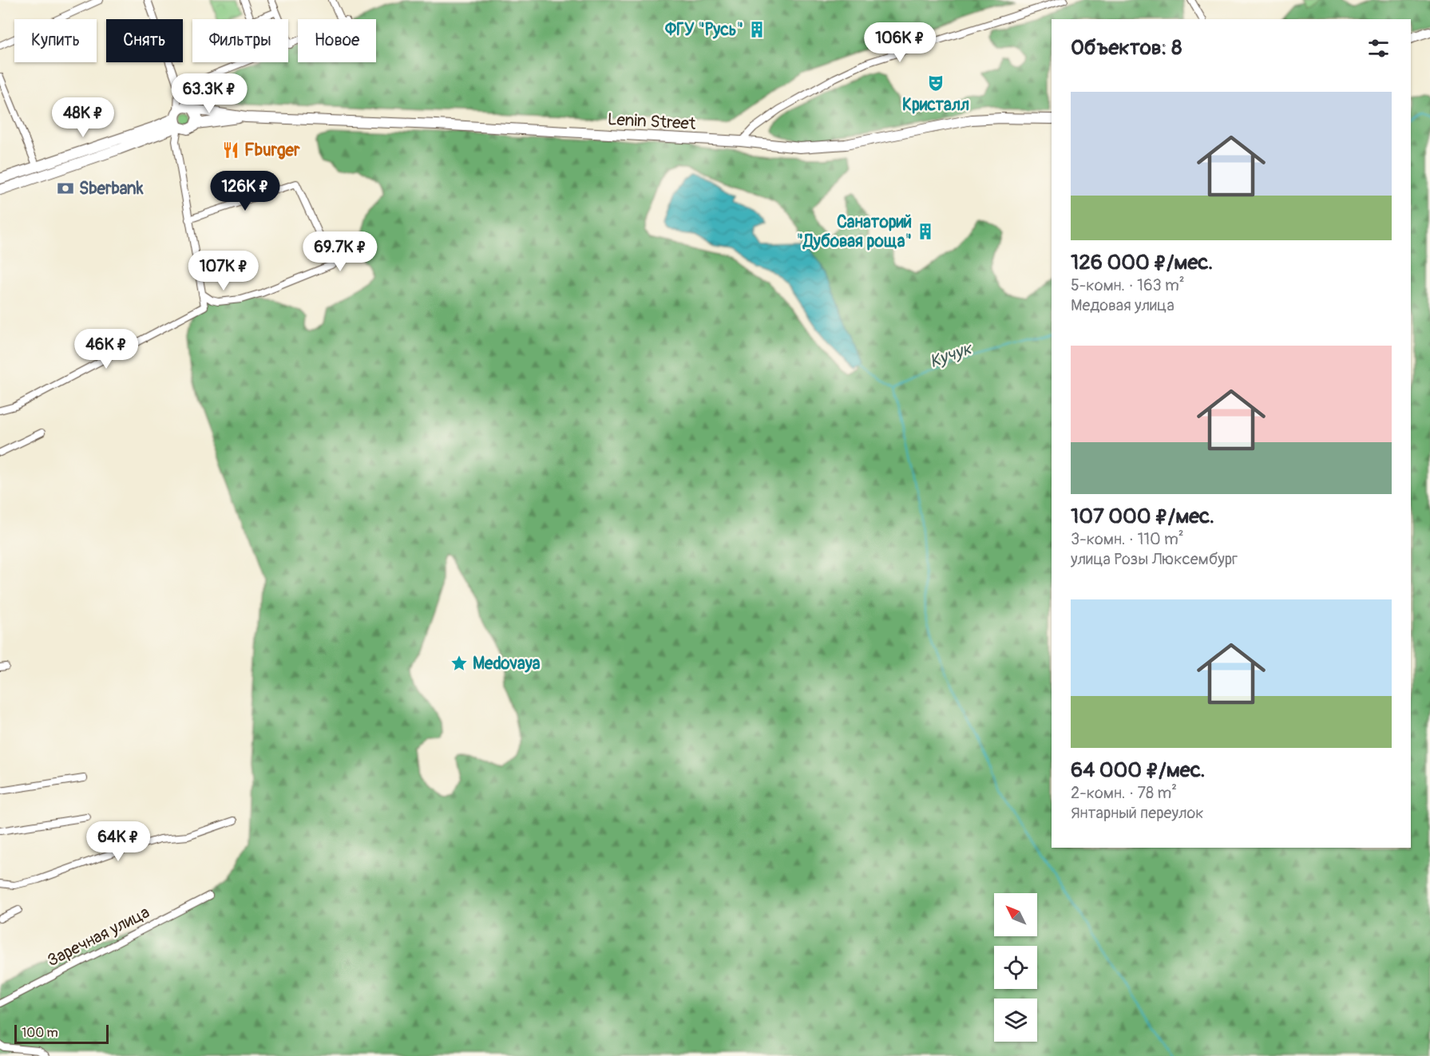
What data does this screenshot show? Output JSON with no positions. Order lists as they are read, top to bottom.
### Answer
{
  "streets": {
    "main road": ["Lenin Street"],
    "street": ["Заречная улица"]
  },
  "water": ["Кучук"],
  "places": {
    "building": ["ФГУ \"Русь\"", "Санаторий \"Дубовая роща\""],
    "theatre": ["Кристалл"],
    "restaurant": ["Fburger"],
    "bank": ["Sberbank"],
    "place": ["Medovaya"]
  },
  "scale_bar": "100 m",
  "north": "top left",
  "page": {
    "chip": [
      "Купить",
      "Снять",
      "Фильтры",
      "Новое"
    ],
    "heading": "Объектов: 8",
    "price": [
      "106K ₽",
      "63.3K ₽",
      "48K ₽",
      "126K ₽",
      "69.7K ₽",
      "107K ₽",
      "46K ₽",
      "64K ₽"
    ],
    "list": [
      {
        "name": "126 000 ₽/мес.",
        "note": "5-комн. · 163 m² · Медовая улица"
      },
      {
        "name": "107 000 ₽/мес.",
        "note": "3-комн. · 110 m² · улица Розы Люксембург"
      },
      {
        "name": "64 000 ₽/мес.",
        "note": "2-комн. · 78 m² · Янтарный переулок"
      }
    ],
    "scale": "100 m"
  }
}
